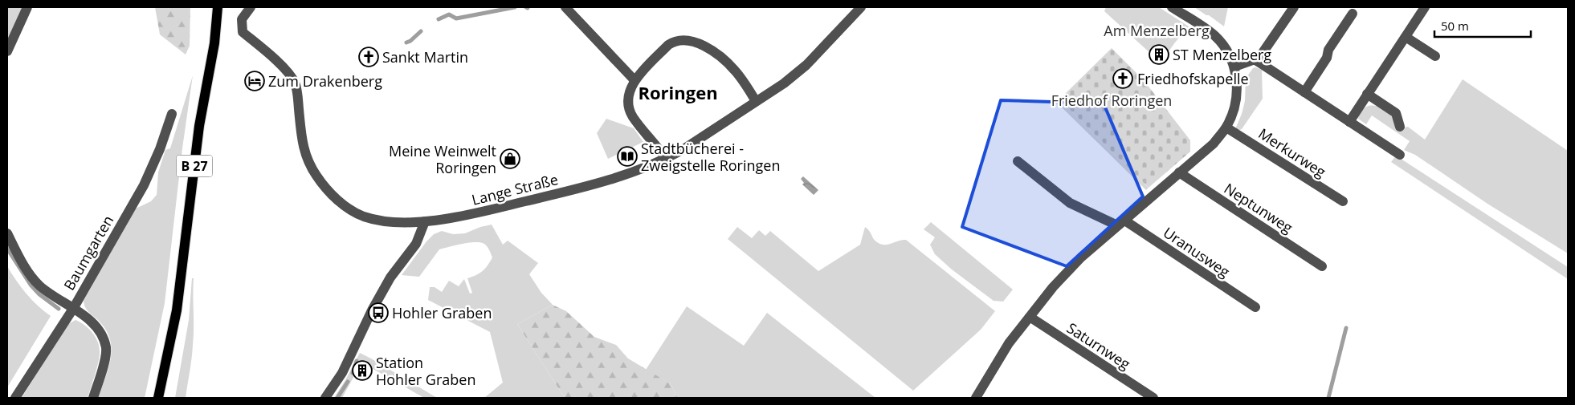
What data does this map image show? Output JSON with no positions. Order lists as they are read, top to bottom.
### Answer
{
  "streets": {
    "main road": ["B 27"],
    "street": [
      "Merkurweg",
      "Lange Straße",
      "Neptunweg",
      "Uranusweg",
      "Baumgarten",
      "Saturnweg"
    ]
  },
  "districts": ["Roringen"],
  "parks": ["Am Menzelberg", "Friedhof Roringen"],
  "places": {
    "building": ["ST Menzelberg", "Station Hohler Graben"],
    "church": ["Sankt Martin", "Friedhofskapelle"],
    "hotel": ["Zum Drakenberg"],
    "library": ["Stadtbücherei - Zweigstelle Roringen"],
    "shop": ["Meine Weinwelt Roringen"],
    "bus stop": ["Hohler Graben"]
  },
  "scale_bar": "50 m"
}
